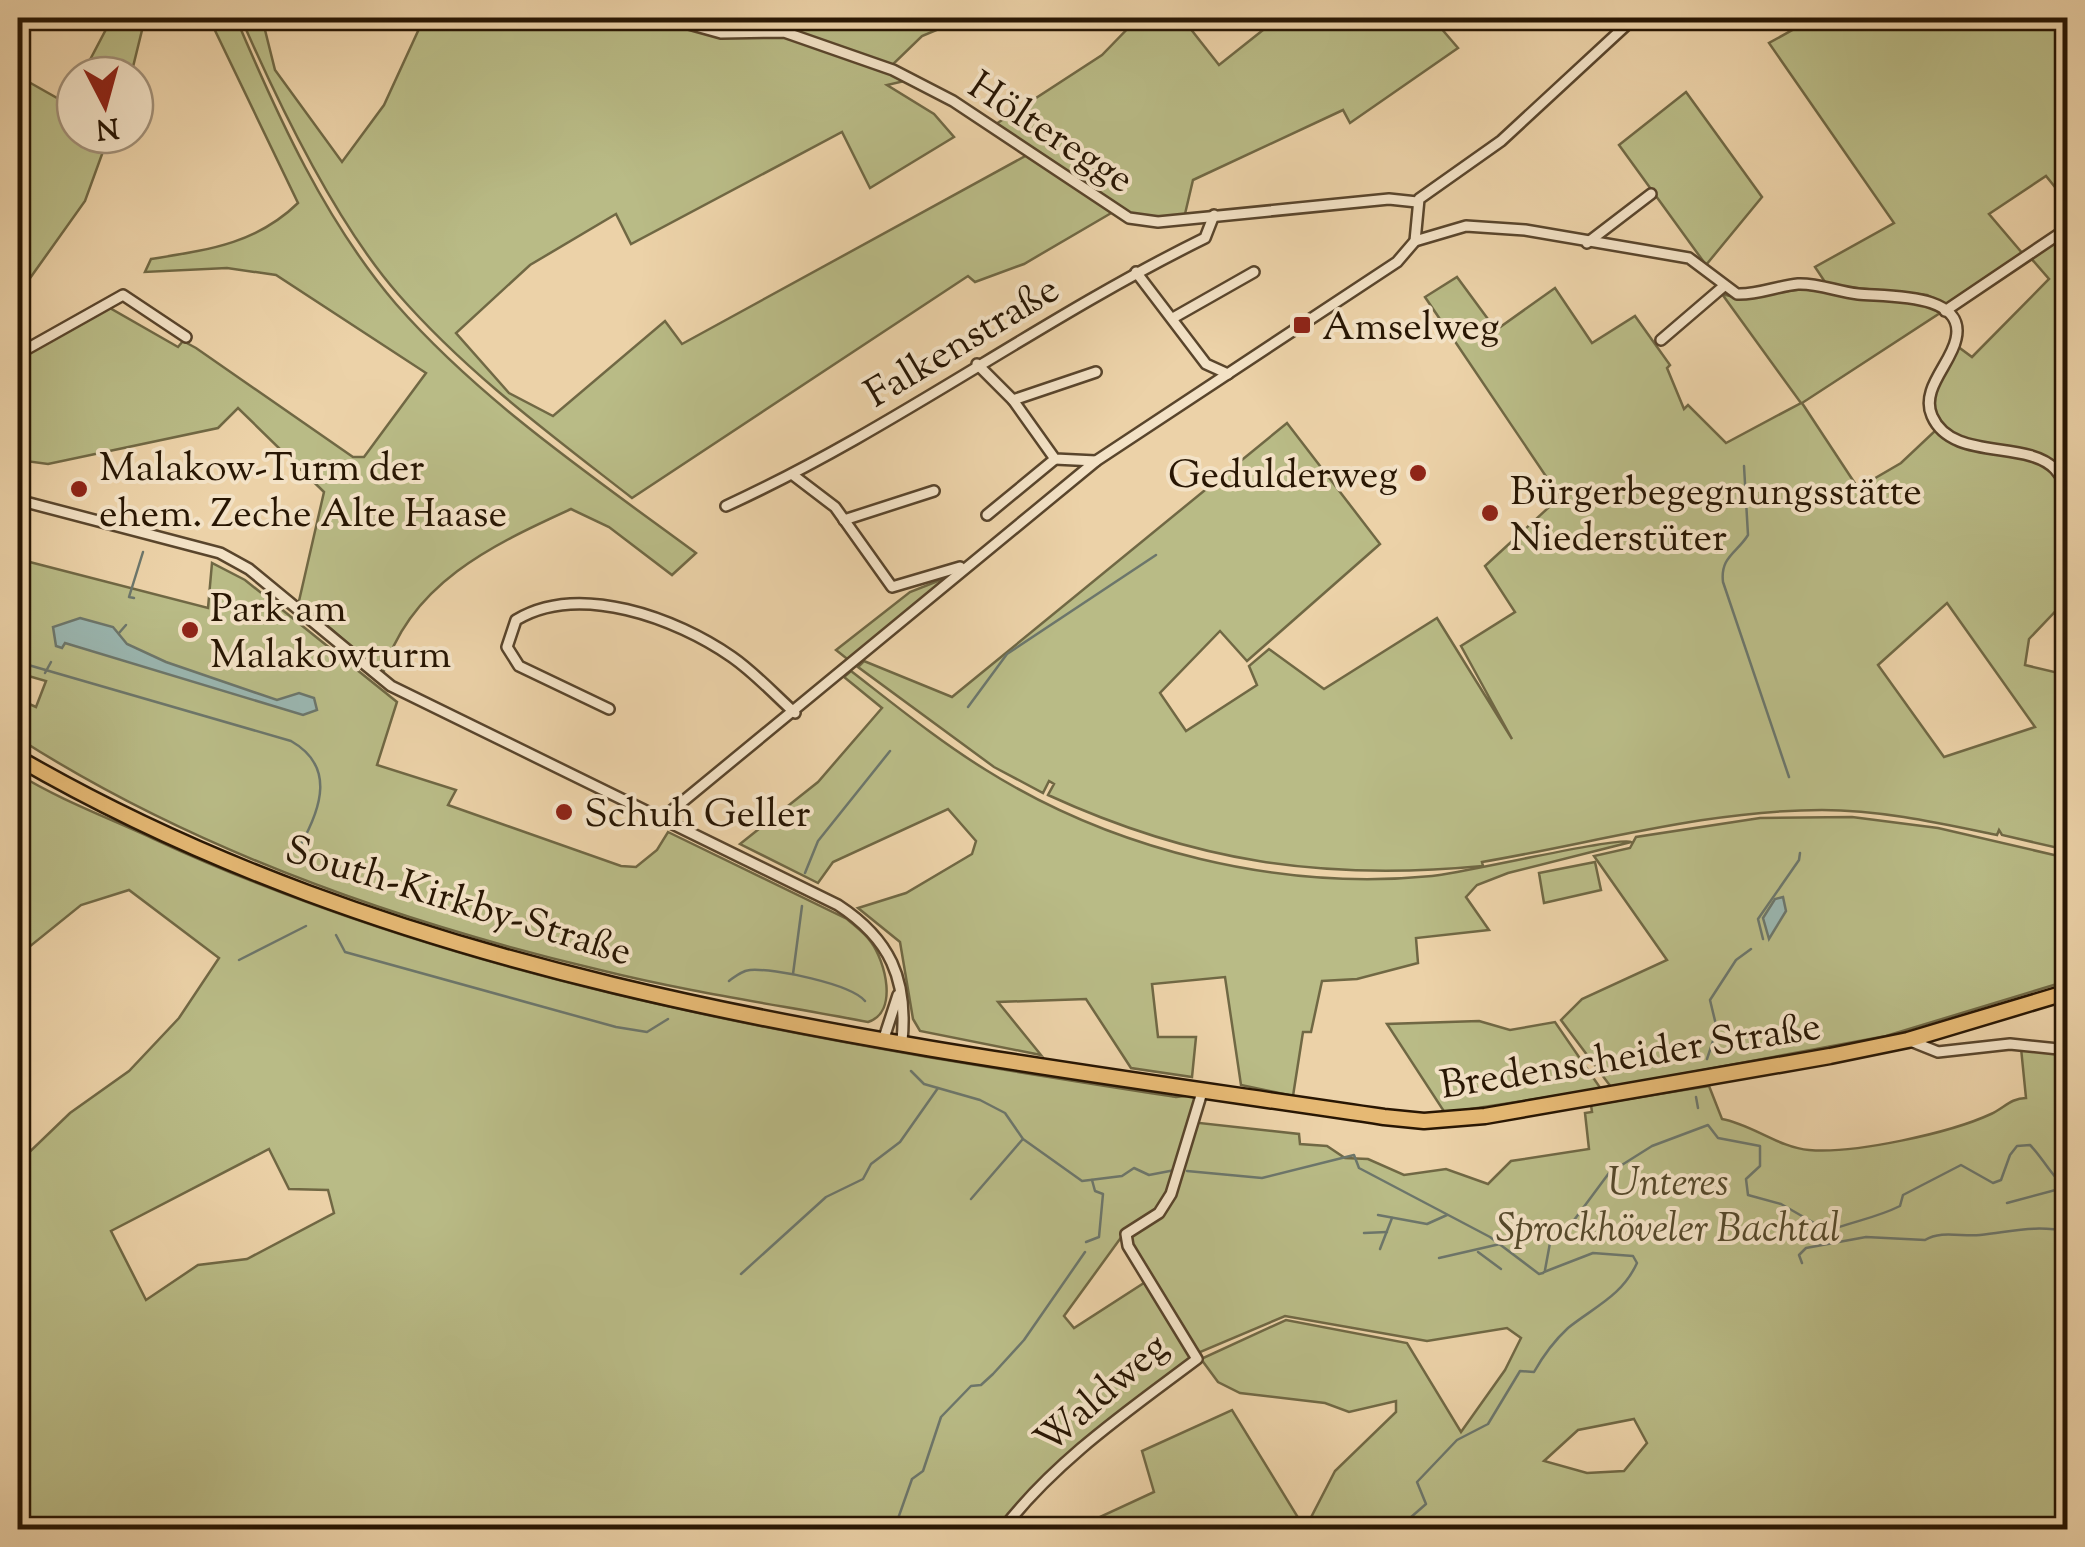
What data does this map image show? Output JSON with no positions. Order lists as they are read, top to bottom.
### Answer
{
  "streets": {
    "main road": ["South-Kirkby-Straße", "Bredenscheider Straße"],
    "street": ["Hölteregge", "Falkenstraße", "Waldweg"]
  },
  "crossings": [
    ["Hölteregge", "Falkenstraße"],
    ["South-Kirkby-Straße", "Bredenscheider Straße"],
    ["Bredenscheider Straße", "Waldweg"]
  ],
  "parks": ["Unteres Sprockhöveler Bachtal"],
  "places": {
    "transit": ["Amselweg"],
    "other": [
      "Gedulderweg",
      "Malakow-Turm der ehem. Zeche Alte Haase",
      "Bürgerbegegnungsstätte Niederstüter",
      "Park am Malakowturm",
      "Schuh Geller"
    ]
  },
  "north": "bottom"
}
